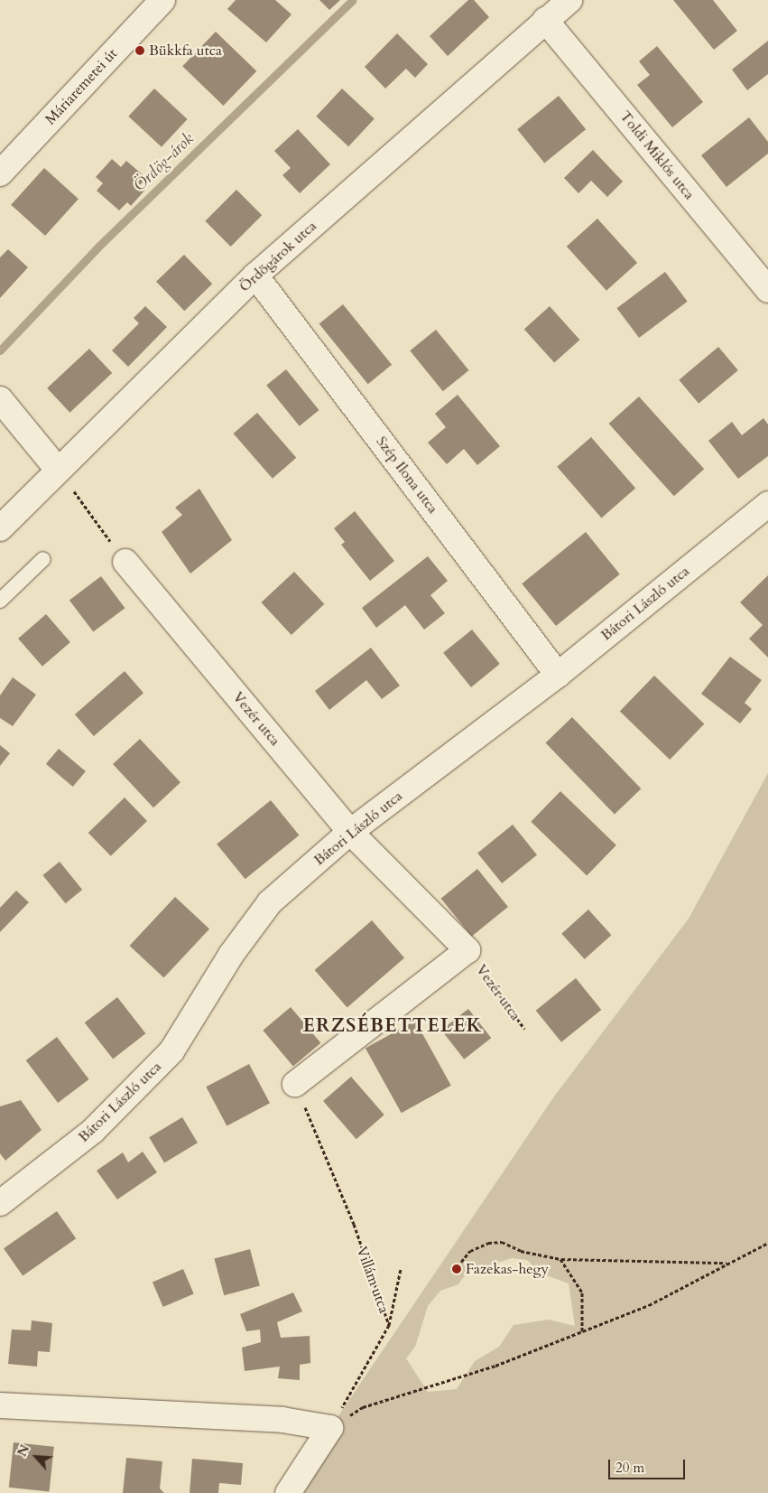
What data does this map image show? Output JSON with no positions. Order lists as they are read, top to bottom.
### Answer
{
  "streets": {
    "street": [
      "Máriaremetei út",
      "Toldi Miklós utca",
      "Ördögárok utca",
      "Szép Ilona utca",
      "Bátori László utca",
      "Vezér utca"
    ],
    "path": ["Villám utca"]
  },
  "crossings": [
    ["Toldi Miklós utca", "Ördögárok utca"],
    ["Ördögárok utca", "Szép Ilona utca"],
    ["Szép Ilona utca", "Bátori László utca"],
    ["Bátori László utca", "Vezér utca"]
  ],
  "districts": ["ERZSÉBETTELEK"],
  "water": ["Ördög-árok"],
  "places": ["Bükkfa utca", "Fazekas-hegy"],
  "scale_bar": "20 m",
  "north": "top left"
}
